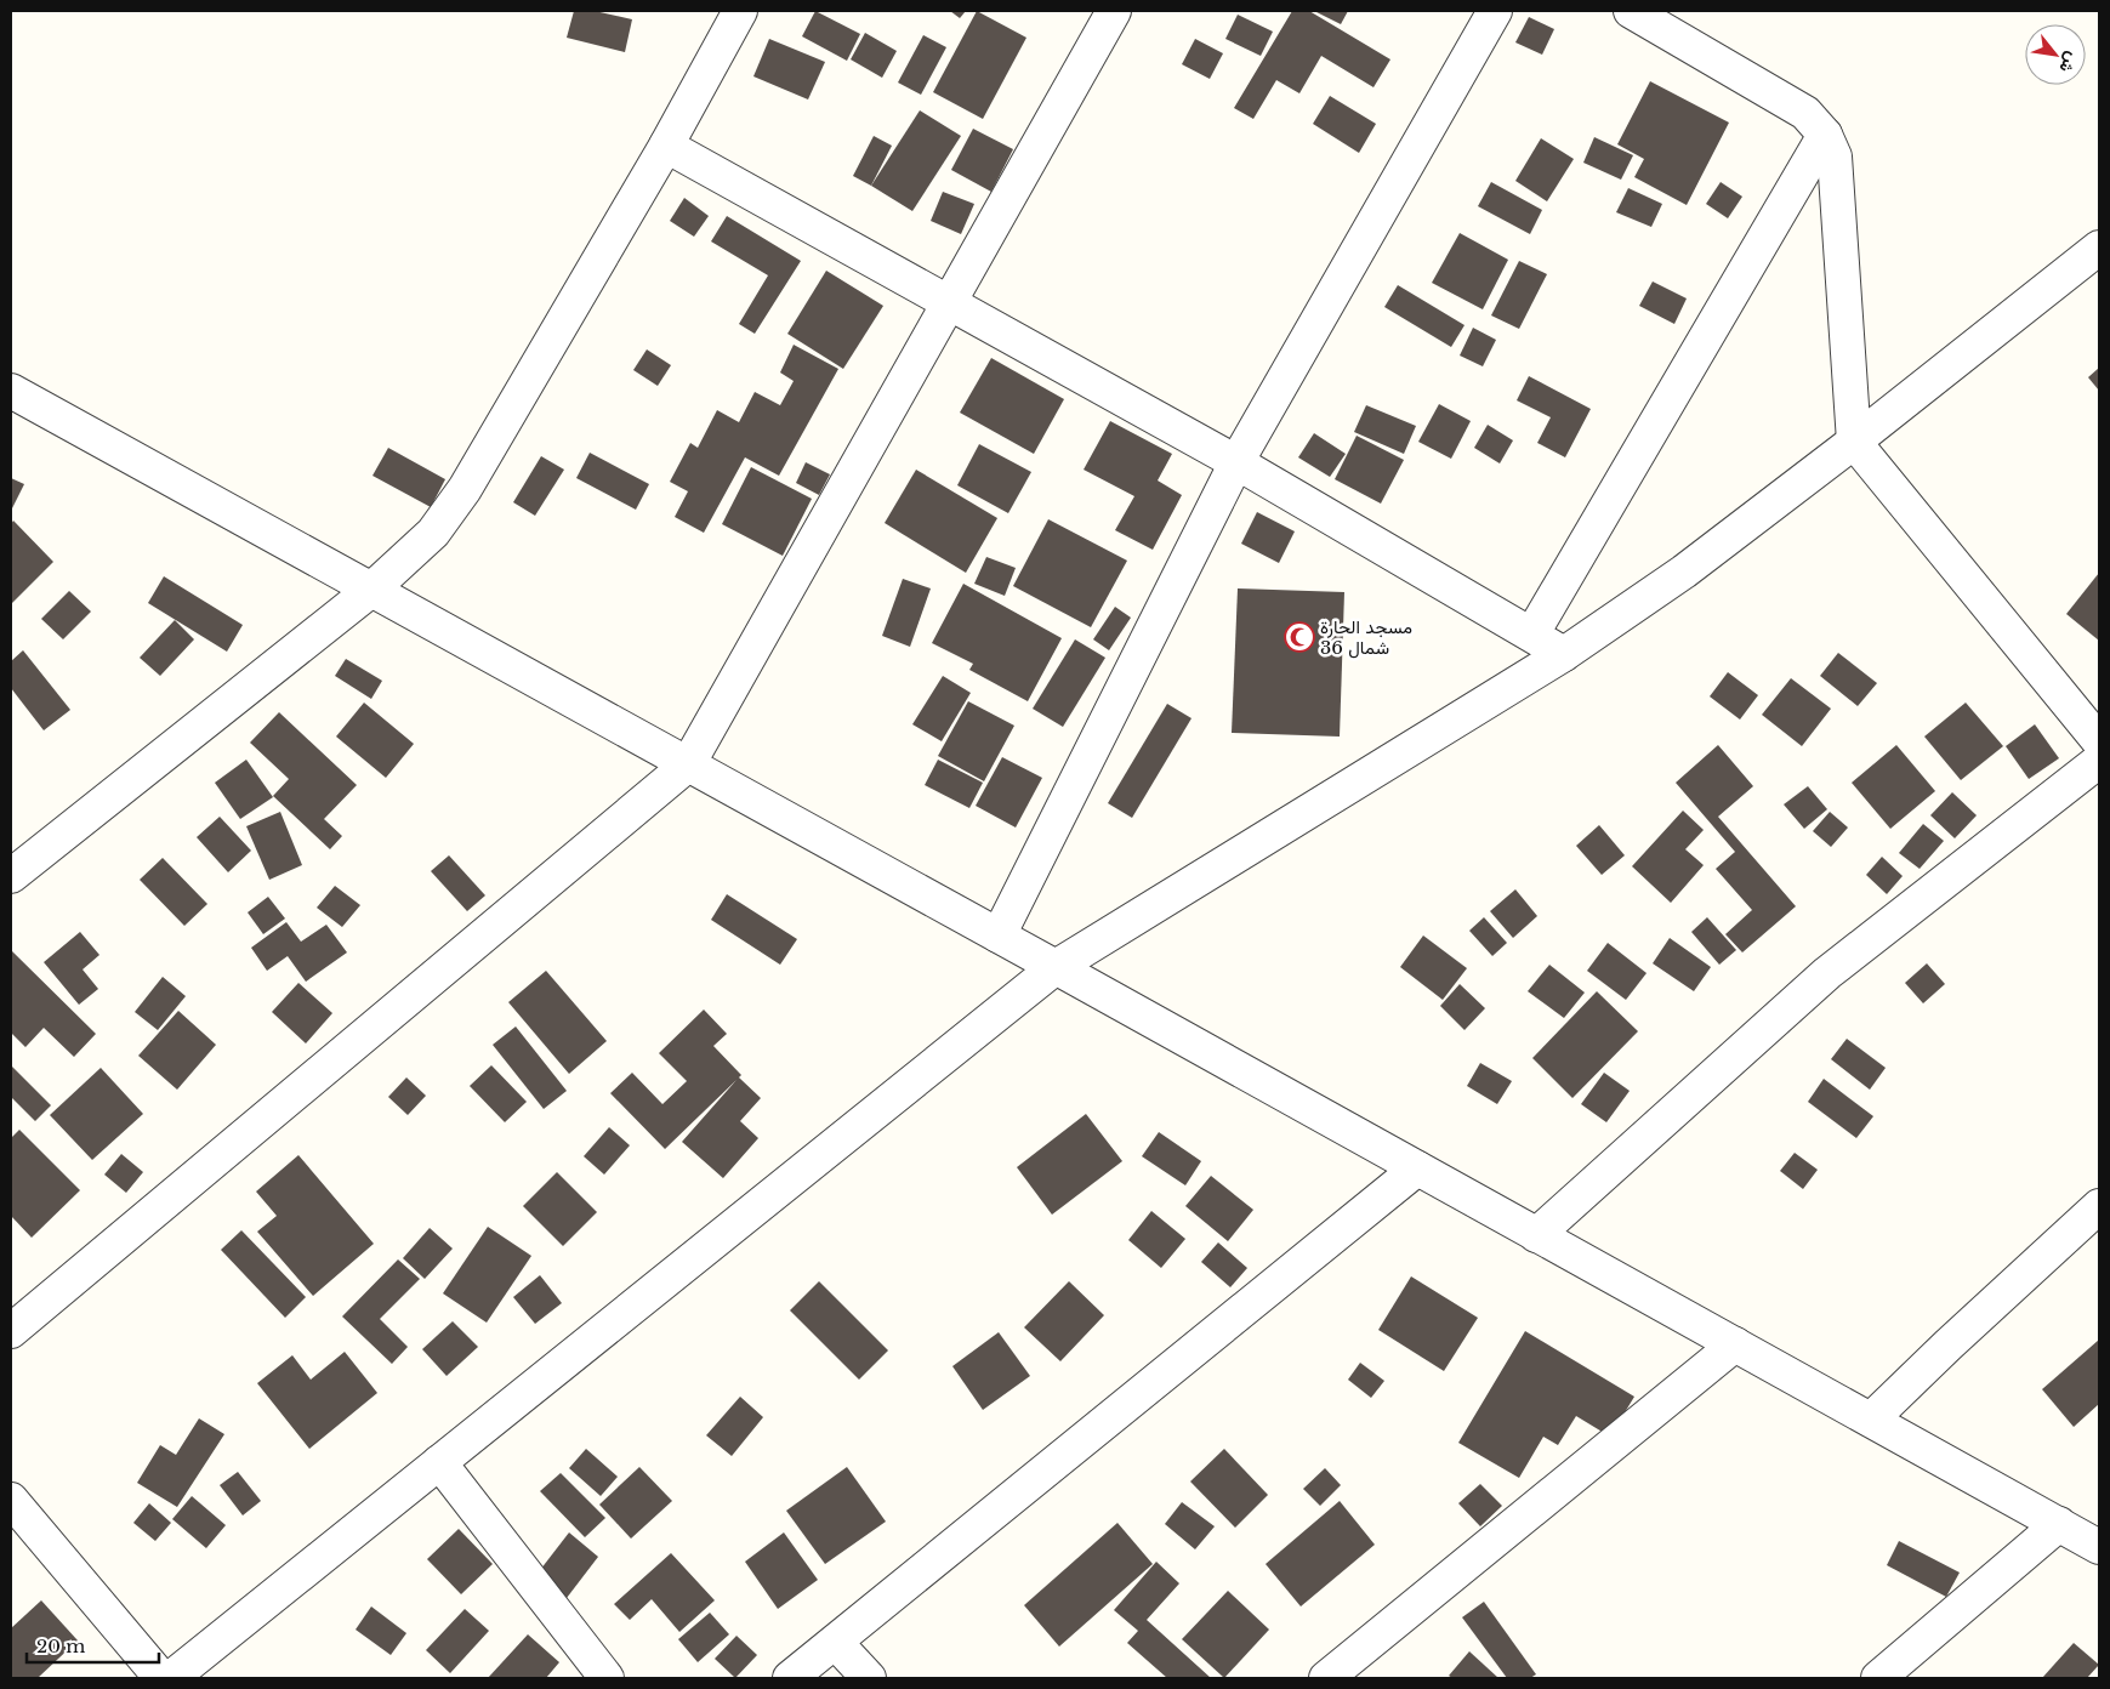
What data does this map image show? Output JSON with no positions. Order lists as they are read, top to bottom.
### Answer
{
  "places": {
    "mosque": ["مسجد الحارة 36 شمال"]
  },
  "scale_bar": "20 m",
  "north": "bottom right"
}
